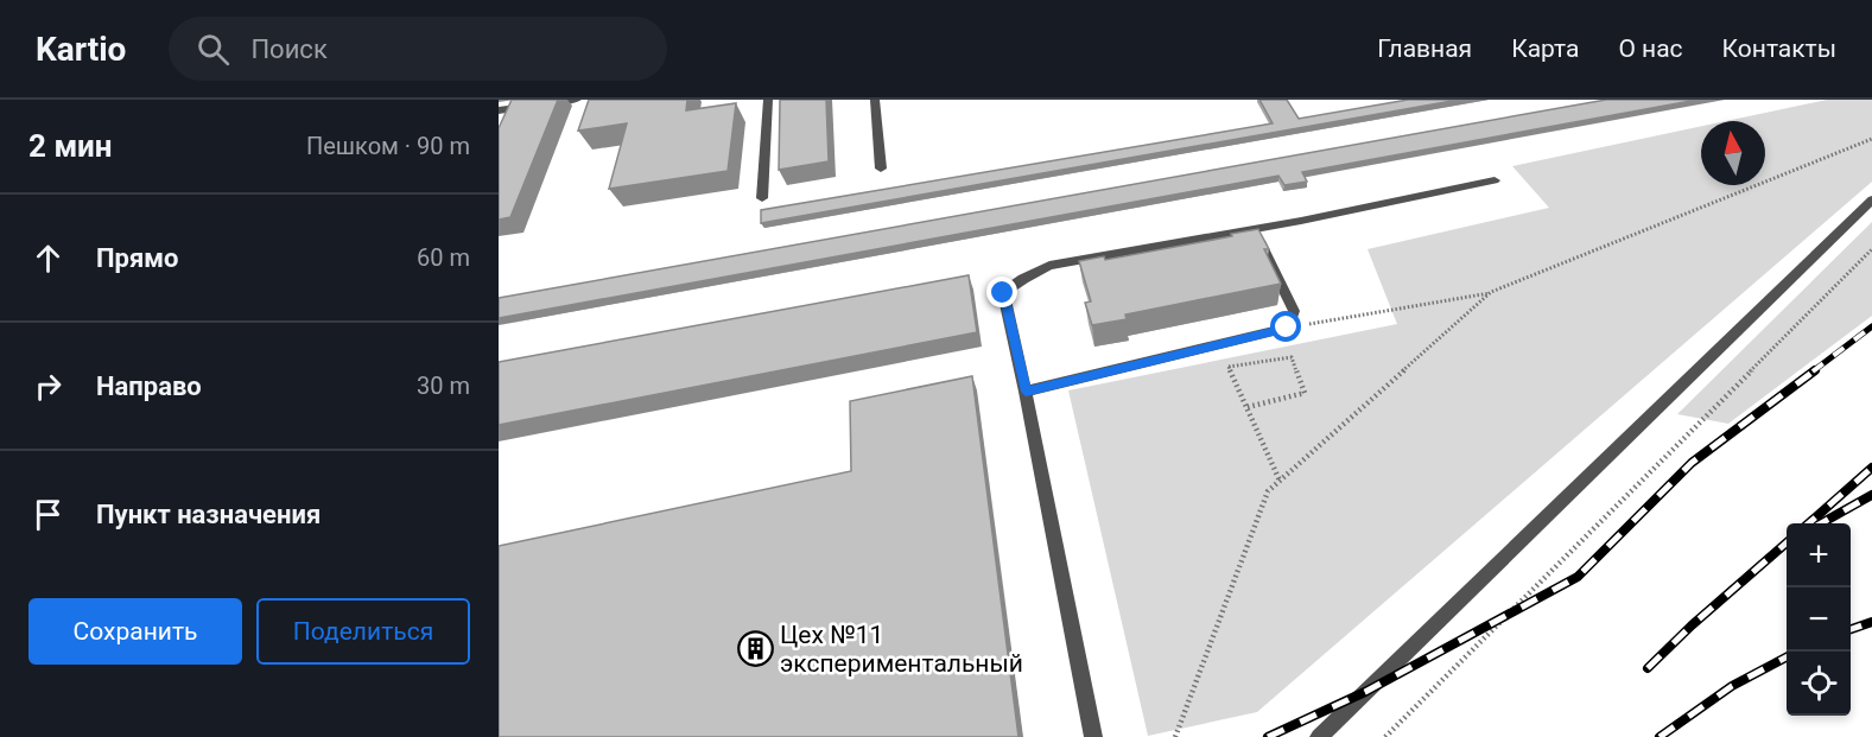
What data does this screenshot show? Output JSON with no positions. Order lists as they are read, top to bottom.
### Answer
{
  "places": {
    "building": ["Цех №11 экспериментальный"]
  },
  "north": "top",
  "page": {
    "header": "Kartio",
    "search": "Поиск",
    "nav": [
      "Главная",
      "Карта",
      "О нас",
      "Контакты"
    ],
    "heading": ["2 мин", "Пешком · 90 m"],
    "list": [
      ["Прямо", "60 m"],
      ["Направо", "30 m"],
      "Пункт назначения"
    ],
    "map_buttons": ["+", "−"],
    "buttons": ["Сохранить", "Поделиться"]
  }
}
